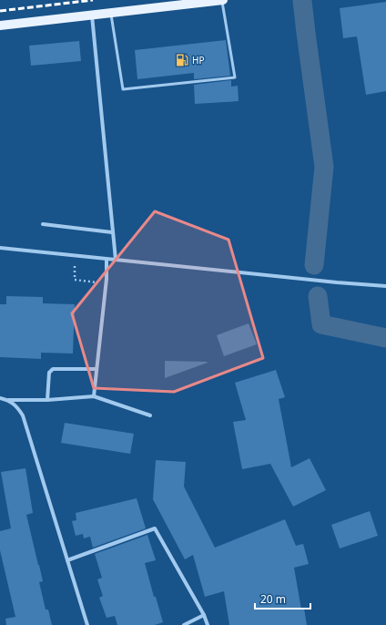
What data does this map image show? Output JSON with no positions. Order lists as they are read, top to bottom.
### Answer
{
  "places": {
    "fuel station": ["HP"]
  },
  "scale_bar": "20 m"
}
